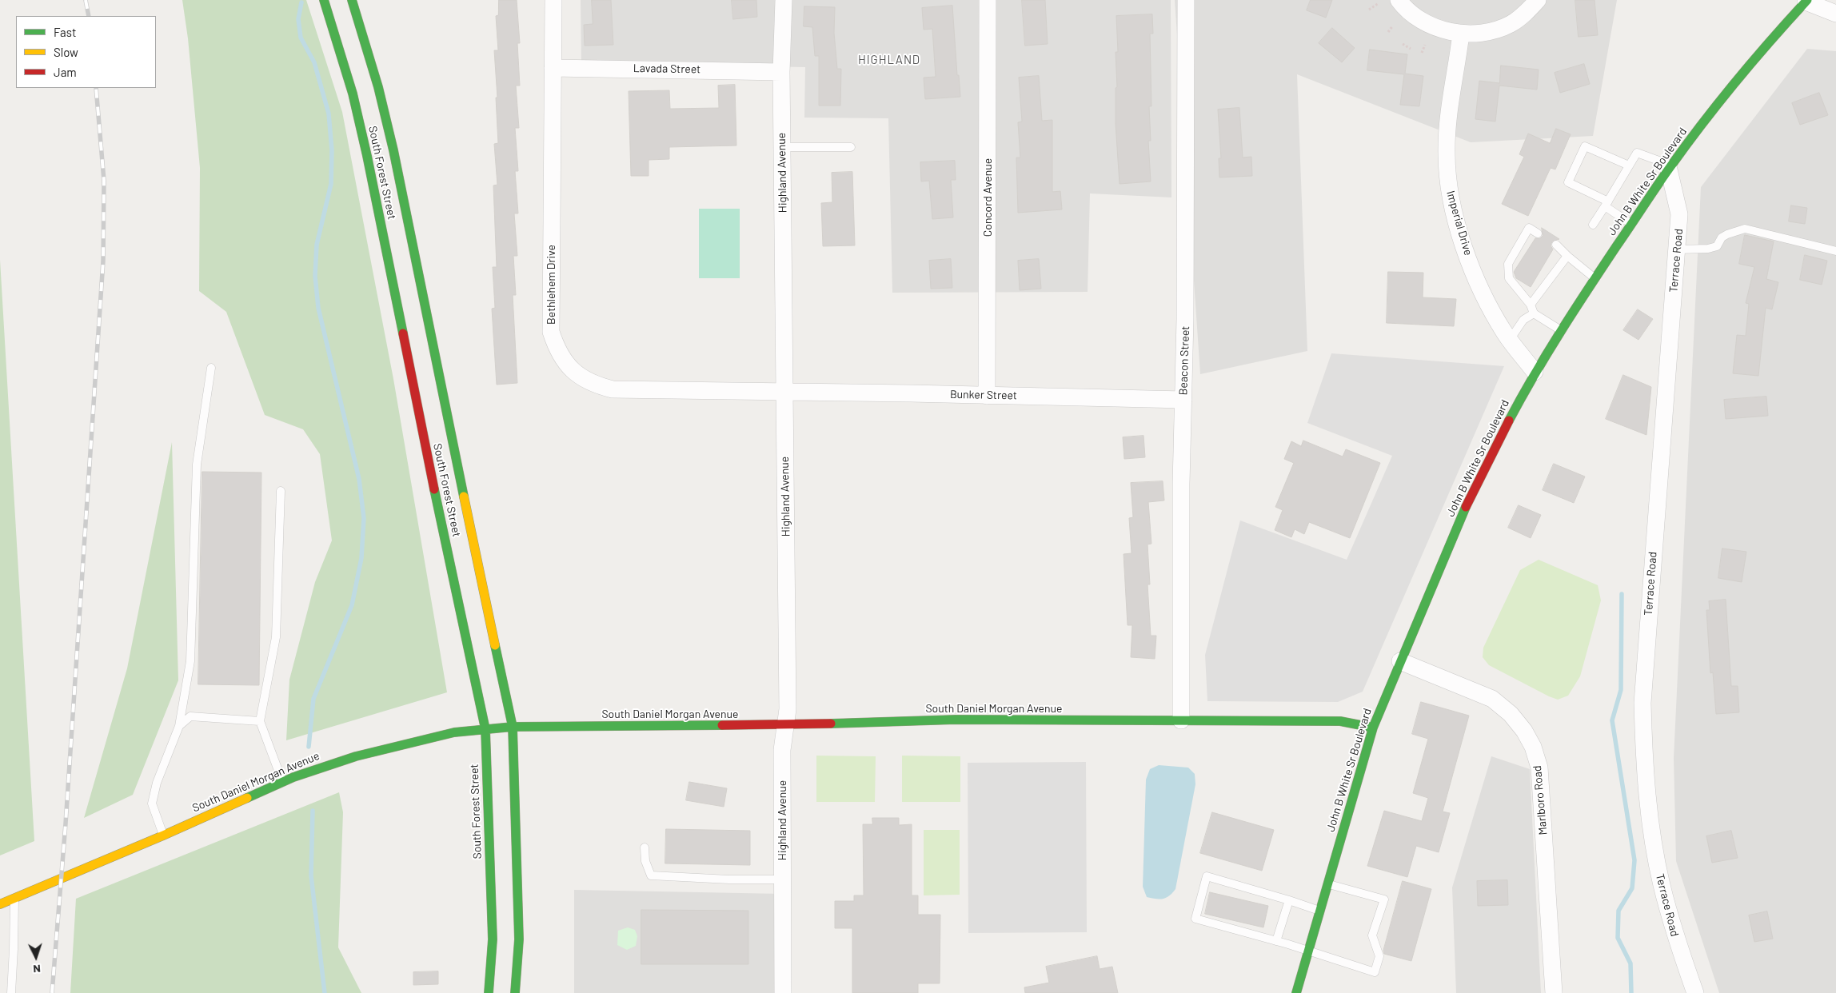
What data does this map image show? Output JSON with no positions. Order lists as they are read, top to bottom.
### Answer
{
  "streets": {
    "main road": ["South Forest Street", "John B White Sr Boulevard", "South Daniel Morgan Avenue"],
    "street": [
      "Lavada Street",
      "Highland Avenue",
      "Concord Avenue",
      "Imperial Drive",
      "Terrace Road",
      "Bethlehem Drive",
      "Beacon Street",
      "Bunker Street",
      "Marlboro Road"
    ]
  },
  "crossings": [
    ["Lavada Street", "Highland Avenue"],
    ["Lavada Street", "Bethlehem Drive"],
    ["South Forest Street", "South Daniel Morgan Avenue"],
    ["Highland Avenue", "Bethlehem Drive"],
    ["Highland Avenue", "Bunker Street"],
    ["Highland Avenue", "South Daniel Morgan Avenue"],
    ["John B White Sr Boulevard", "Imperial Drive"],
    ["John B White Sr Boulevard", "Terrace Road"],
    ["John B White Sr Boulevard", "South Daniel Morgan Avenue"],
    ["John B White Sr Boulevard", "Marlboro Road"],
    ["Concord Avenue", "Bunker Street"],
    ["Bethlehem Drive", "Bunker Street"],
    ["Beacon Street", "Bunker Street"],
    ["Beacon Street", "South Daniel Morgan Avenue"]
  ],
  "districts": ["HIGHLAND"],
  "legend": ["Fast", "Slow", "Jam"],
  "north": "bottom"
}
